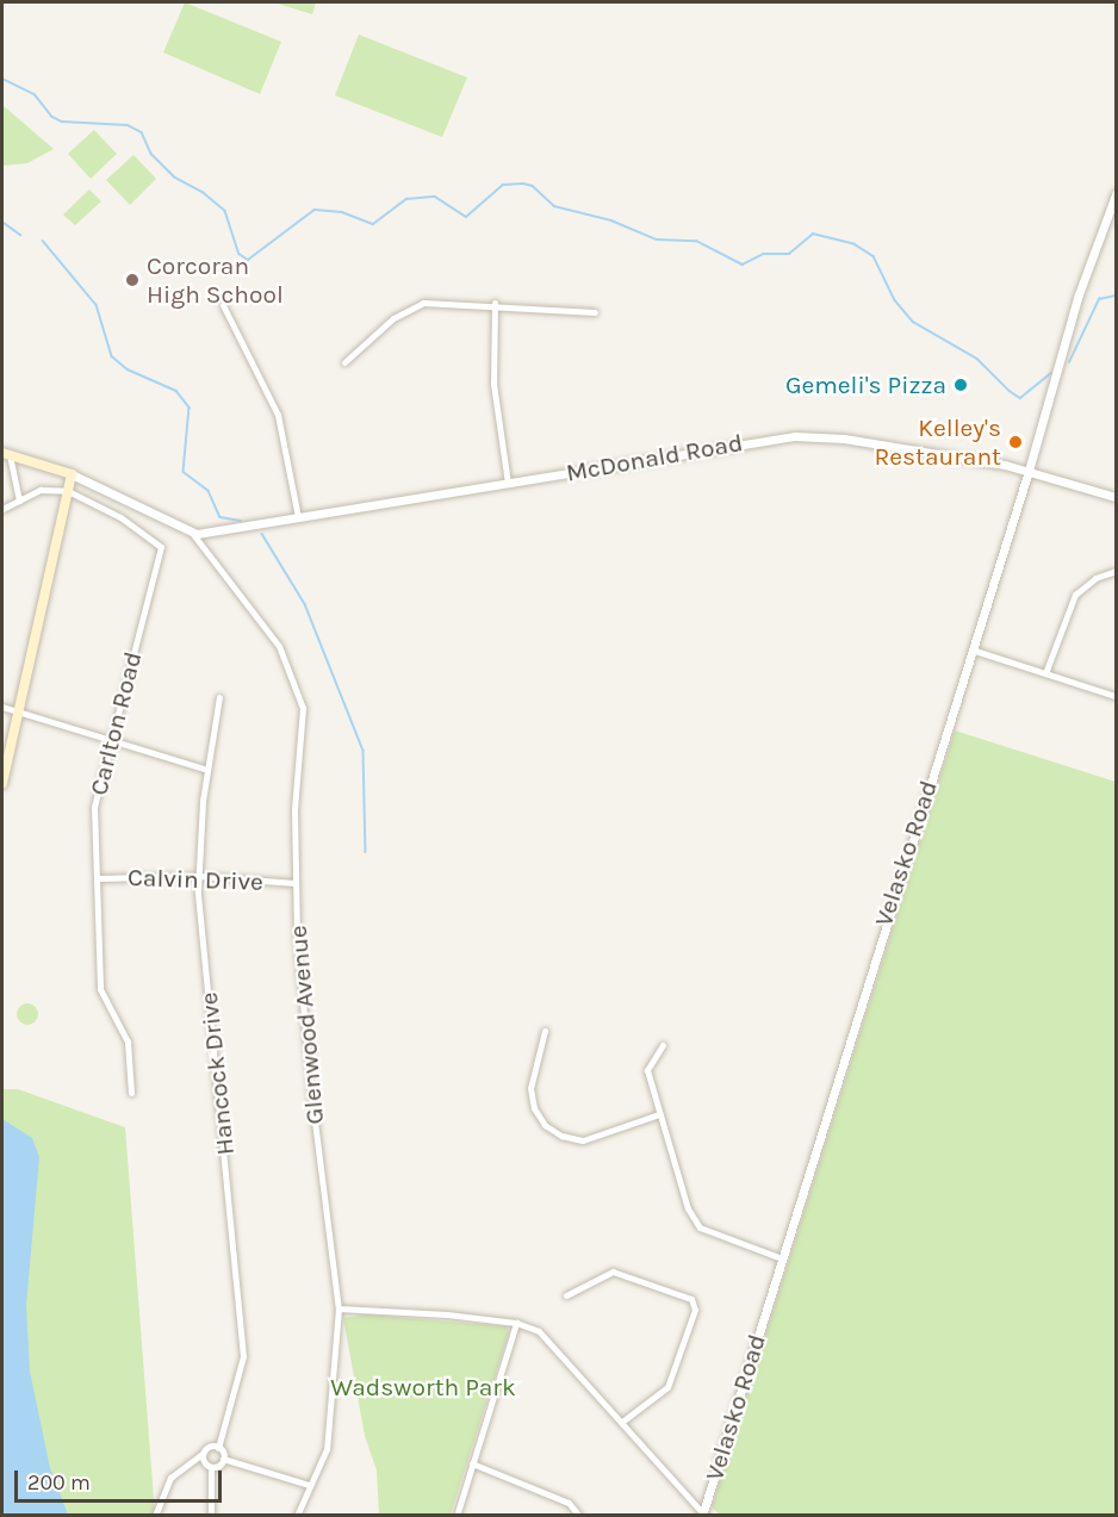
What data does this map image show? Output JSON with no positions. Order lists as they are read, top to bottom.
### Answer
{
  "streets": {
    "main road": ["Glenwood Avenue"],
    "street": [
      "McDonald Road",
      "Carlton Road",
      "Velasko Road",
      "Calvin Drive",
      "Hancock Drive"
    ]
  },
  "crossings": [
    ["McDonald Road", "Velasko Road"],
    ["McDonald Road", "Glenwood Avenue"],
    ["Carlton Road", "Calvin Drive"],
    ["Calvin Drive", "Glenwood Avenue"],
    ["Calvin Drive", "Hancock Drive"]
  ],
  "parks": ["Wadsworth Park"],
  "places": ["Corcoran High School", "Gemeli's Pizza", "Kelley's Restaurant"],
  "scale_bar": "200 m"
}
